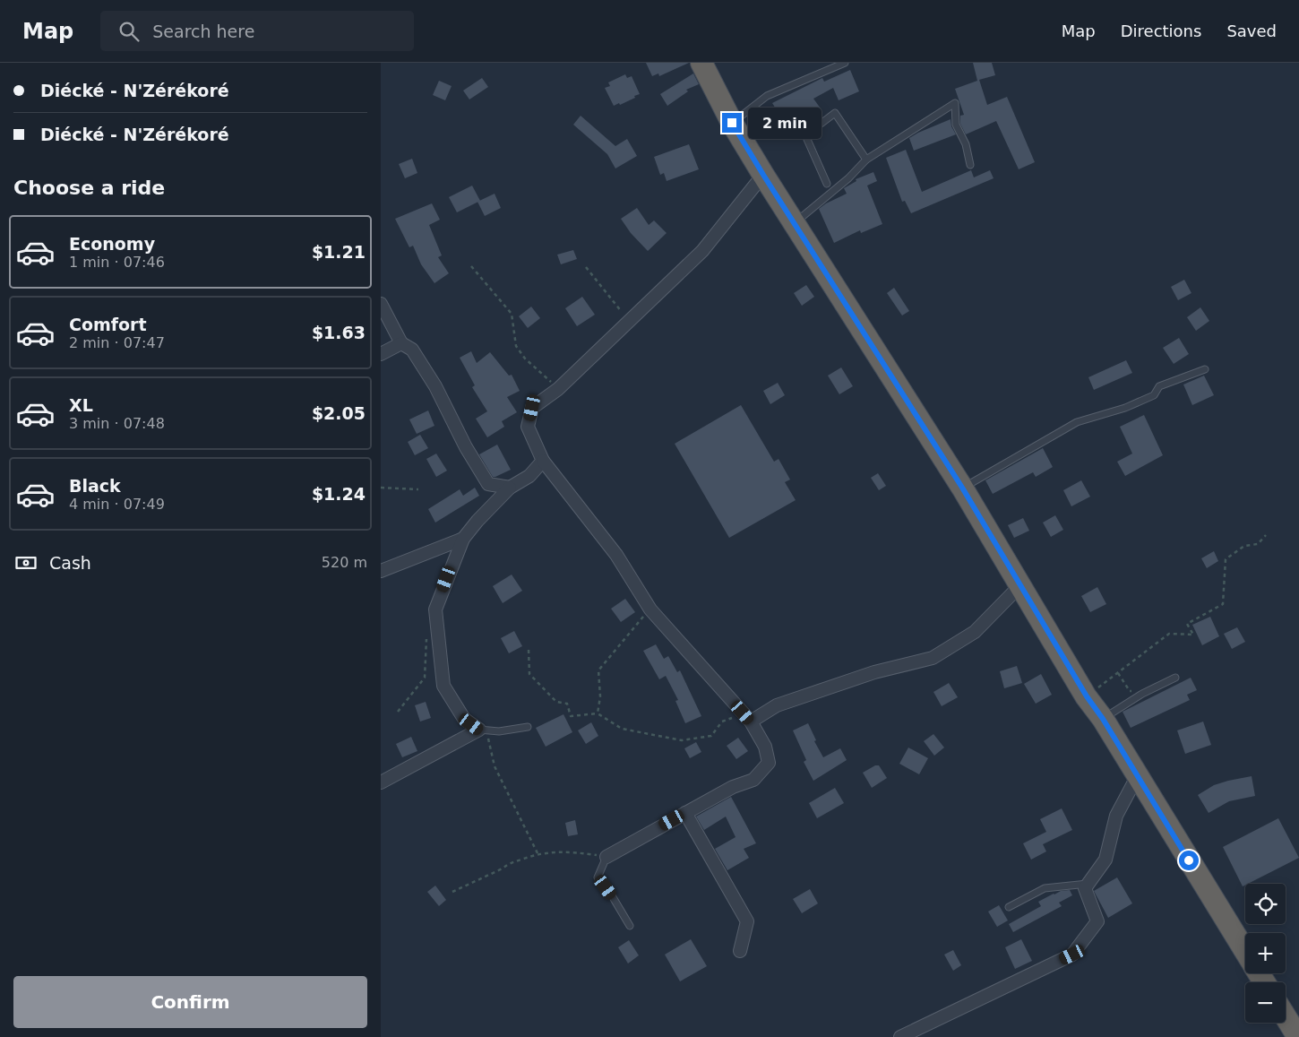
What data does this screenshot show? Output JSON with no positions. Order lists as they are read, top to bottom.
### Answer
{
  "page": {
    "header": "Map",
    "search": "Search here",
    "nav": ["Map", "Directions", "Saved"],
    "banner": ["Diécké - N'Zérékoré", "Diécké - N'Zérékoré"],
    "bubble": "2 min",
    "heading": "Choose a ride",
    "list": [
      {
        "name": "Economy",
        "note": "1 min · 07:46",
        "value": "$1.21"
      },
      {
        "name": "Comfort",
        "note": "2 min · 07:47",
        "value": "$1.63"
      },
      {
        "name": "XL",
        "note": "3 min · 07:48",
        "value": "$2.05"
      },
      {
        "name": "Black",
        "note": "4 min · 07:49",
        "value": "$1.24"
      }
    ],
    "pay": ["Cash", "520 m"],
    "map_buttons": ["+", "−"],
    "buttons": "Confirm"
  }
}
